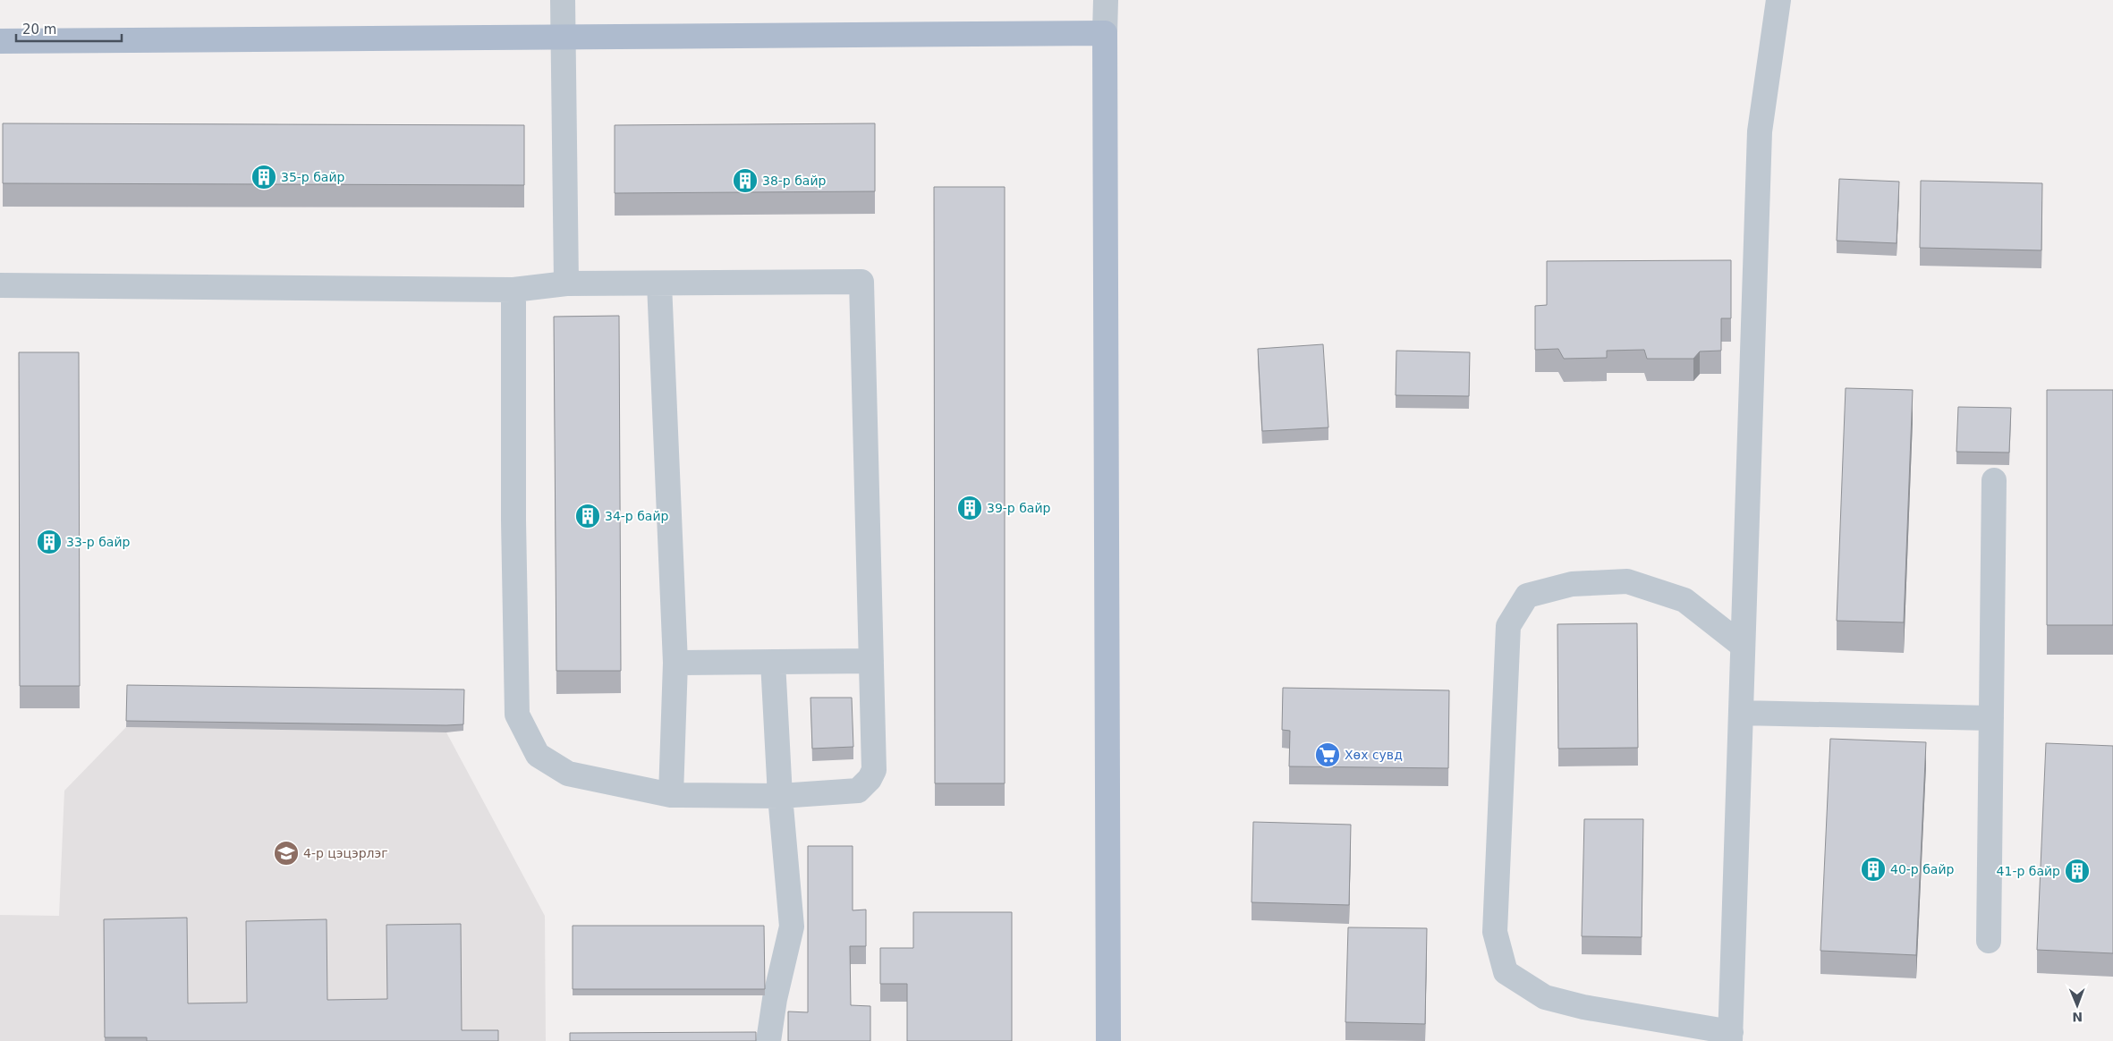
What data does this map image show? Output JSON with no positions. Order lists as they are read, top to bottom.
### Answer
{
  "places": {
    "building": [
      "35-р байр",
      "38-р байр",
      "39-р байр",
      "34-р байр",
      "33-р байр",
      "40-р байр",
      "41-р байр"
    ],
    "supermarket": ["Хөх сувд"],
    "school or university": ["4-р цэцэрлэг"]
  },
  "scale_bar": "20 m",
  "north": "bottom"
}
